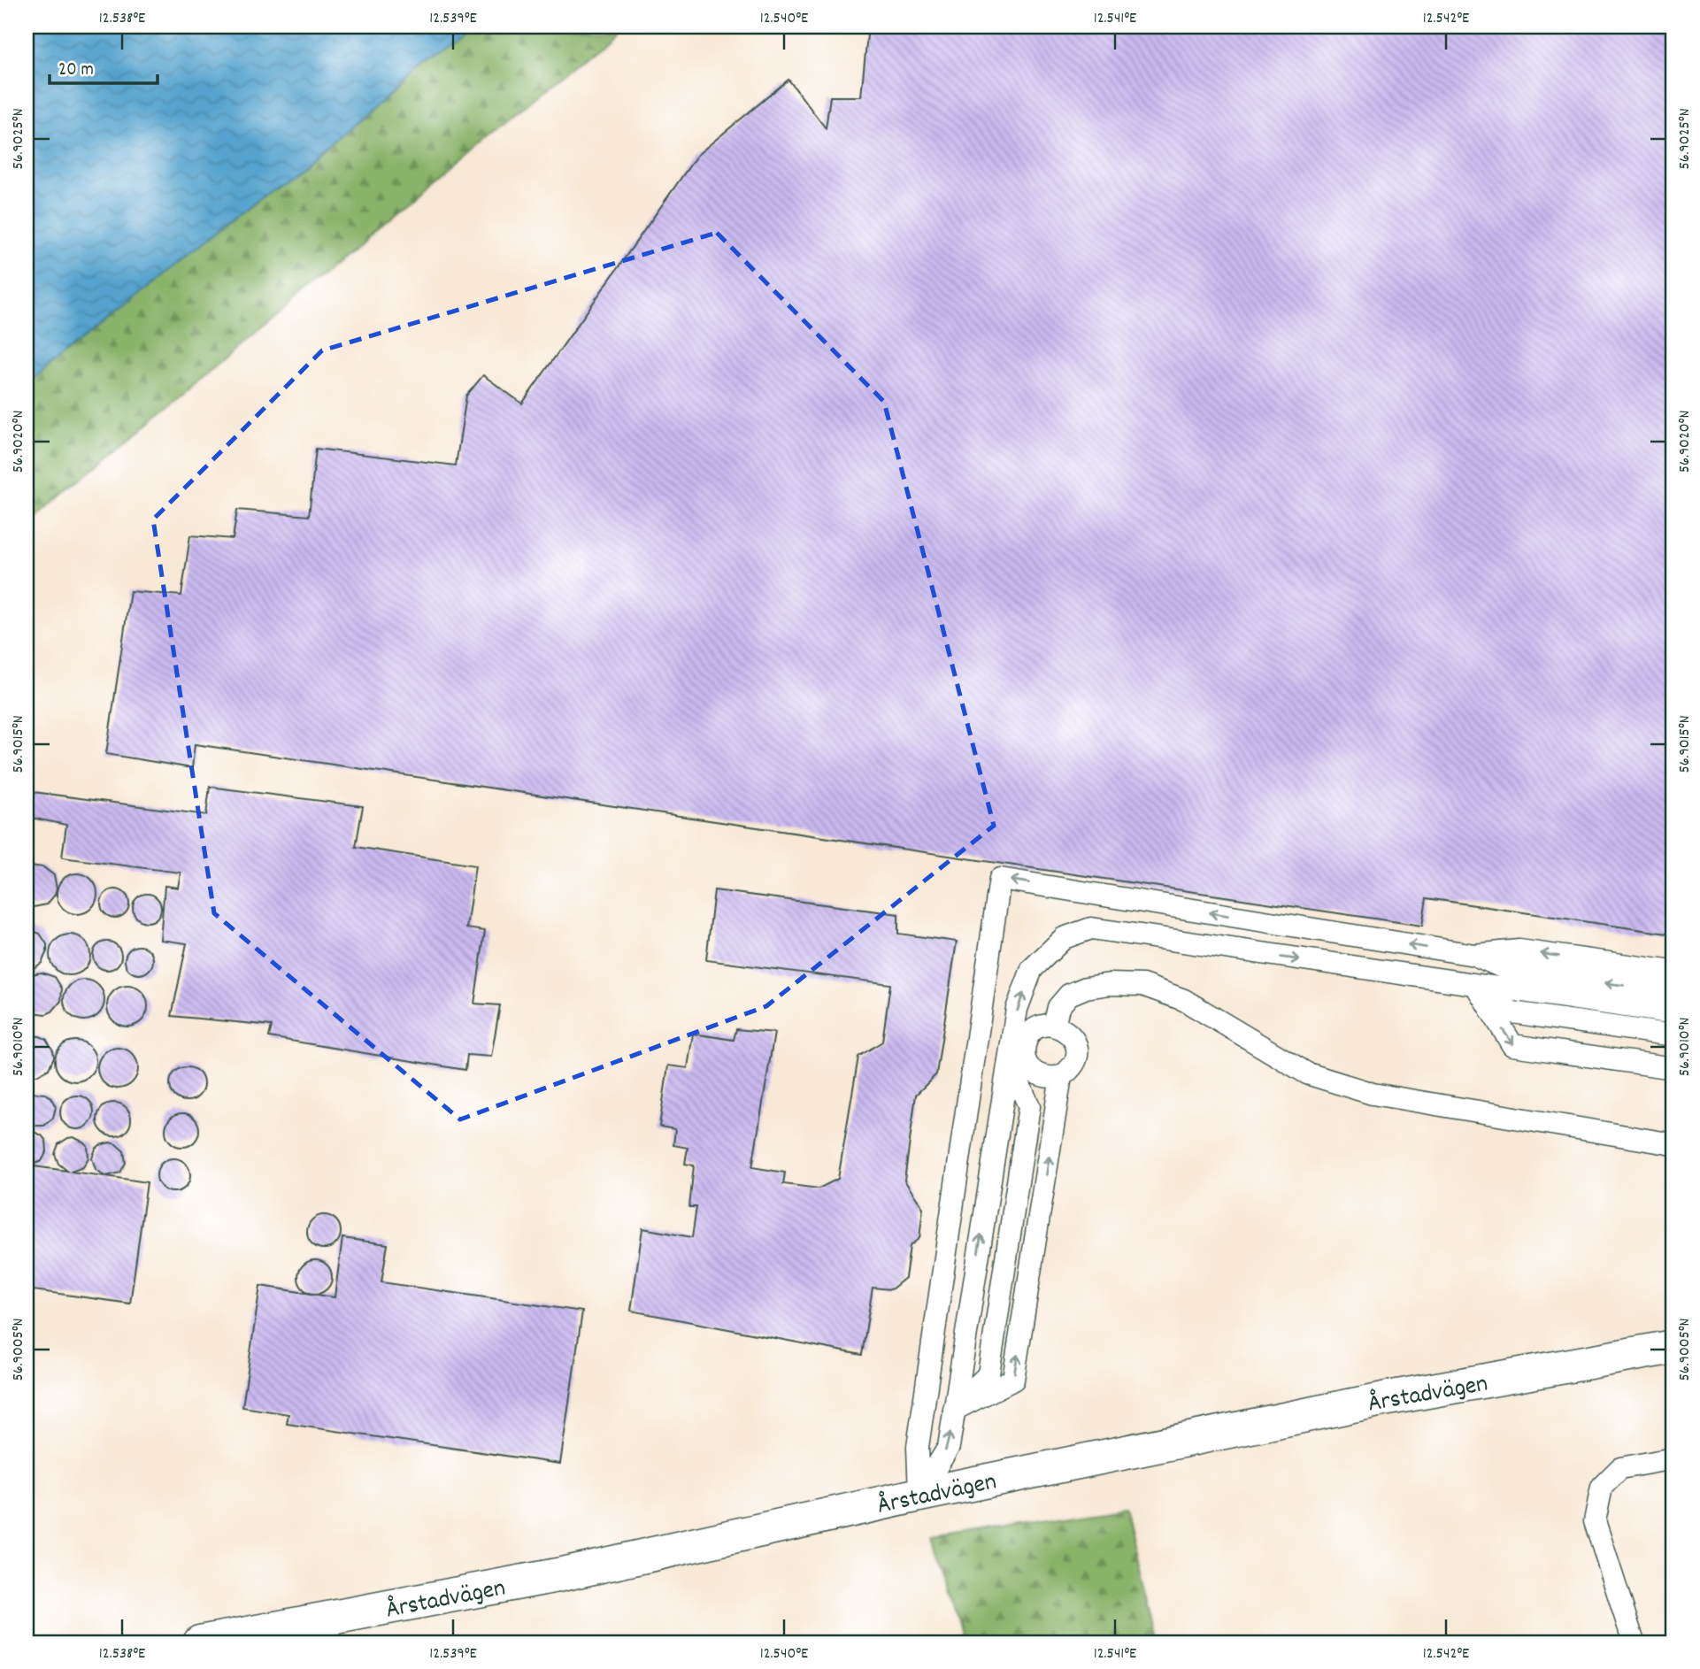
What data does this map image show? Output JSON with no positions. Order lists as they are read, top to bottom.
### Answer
{
  "streets": {
    "main road": ["Årstadvägen"]
  },
  "scale_bar": "20 m",
  "coordinates": [
    "12.538°E",
    "12.539°E",
    "12.540°E",
    "12.541°E",
    "12.542°E",
    "56.9025°N",
    "56.9020°N",
    "56.9015°N",
    "56.9010°N",
    "56.9005°N"
  ]
}
